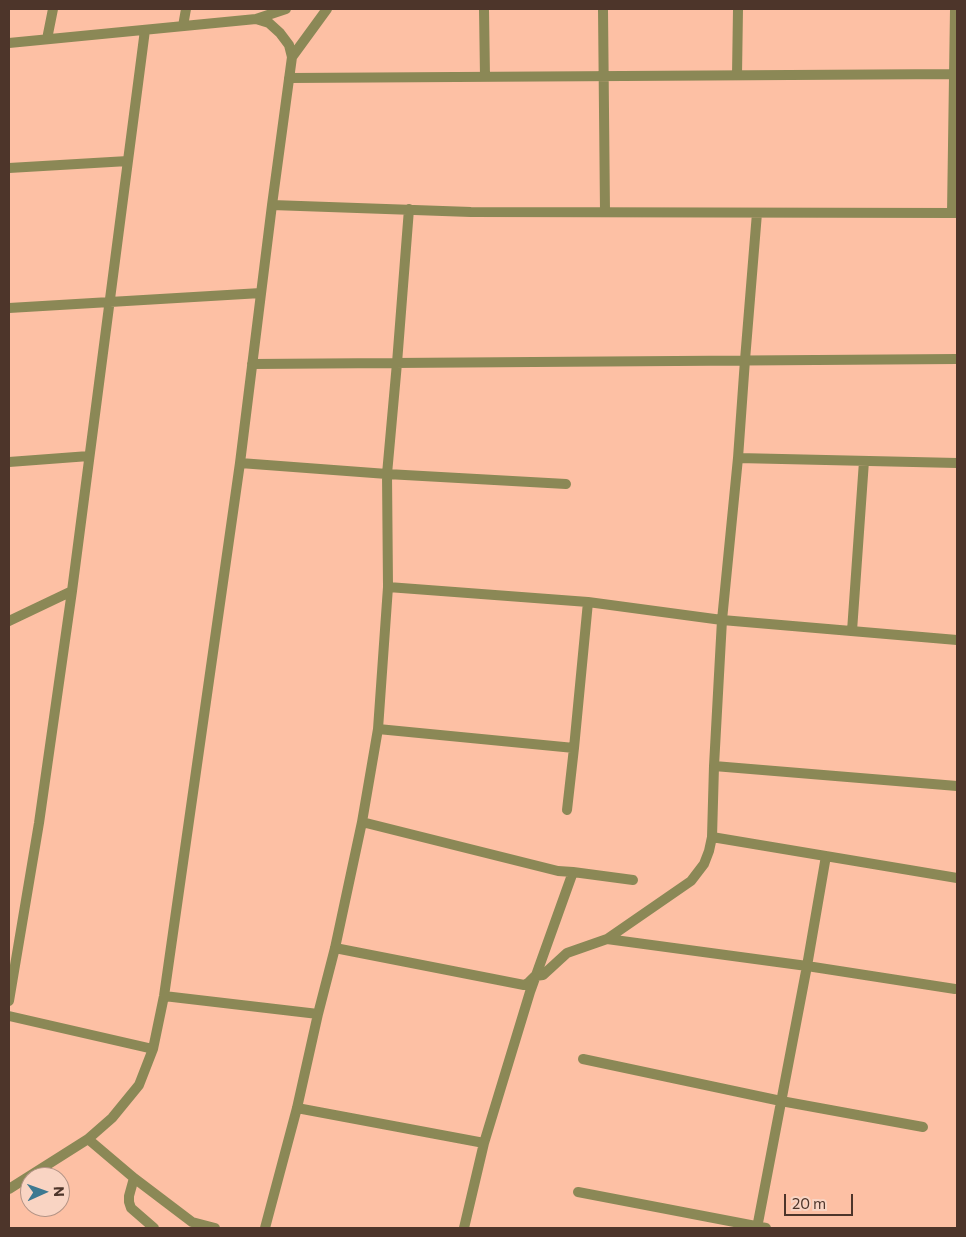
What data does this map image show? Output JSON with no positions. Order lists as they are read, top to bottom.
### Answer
{
  "scale_bar": "20 m",
  "north": "right"
}
